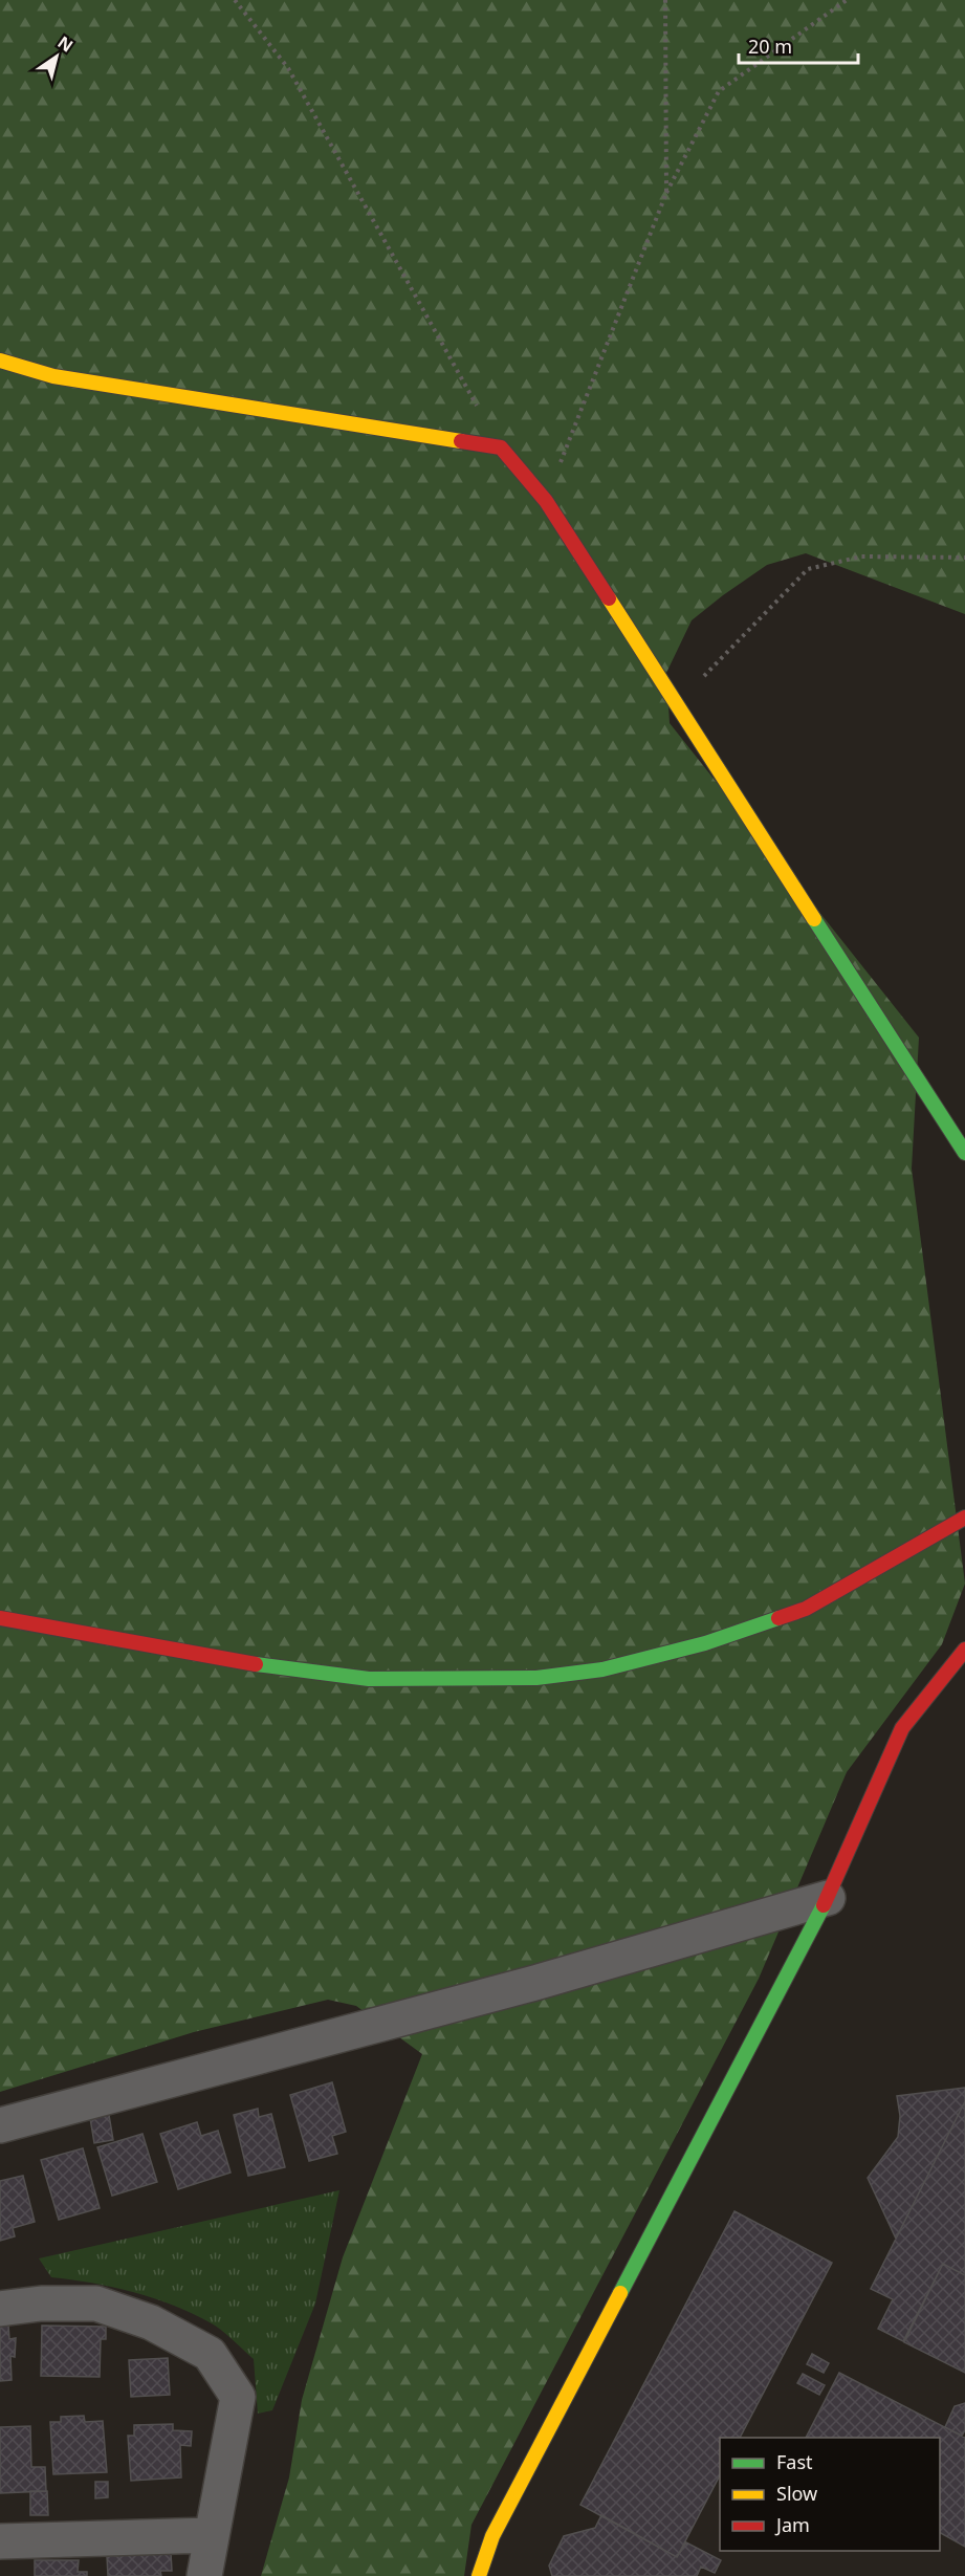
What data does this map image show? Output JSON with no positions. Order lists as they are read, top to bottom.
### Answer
{
  "legend": ["Fast", "Slow", "Jam"],
  "scale_bar": "20 m",
  "north": "top right"
}
